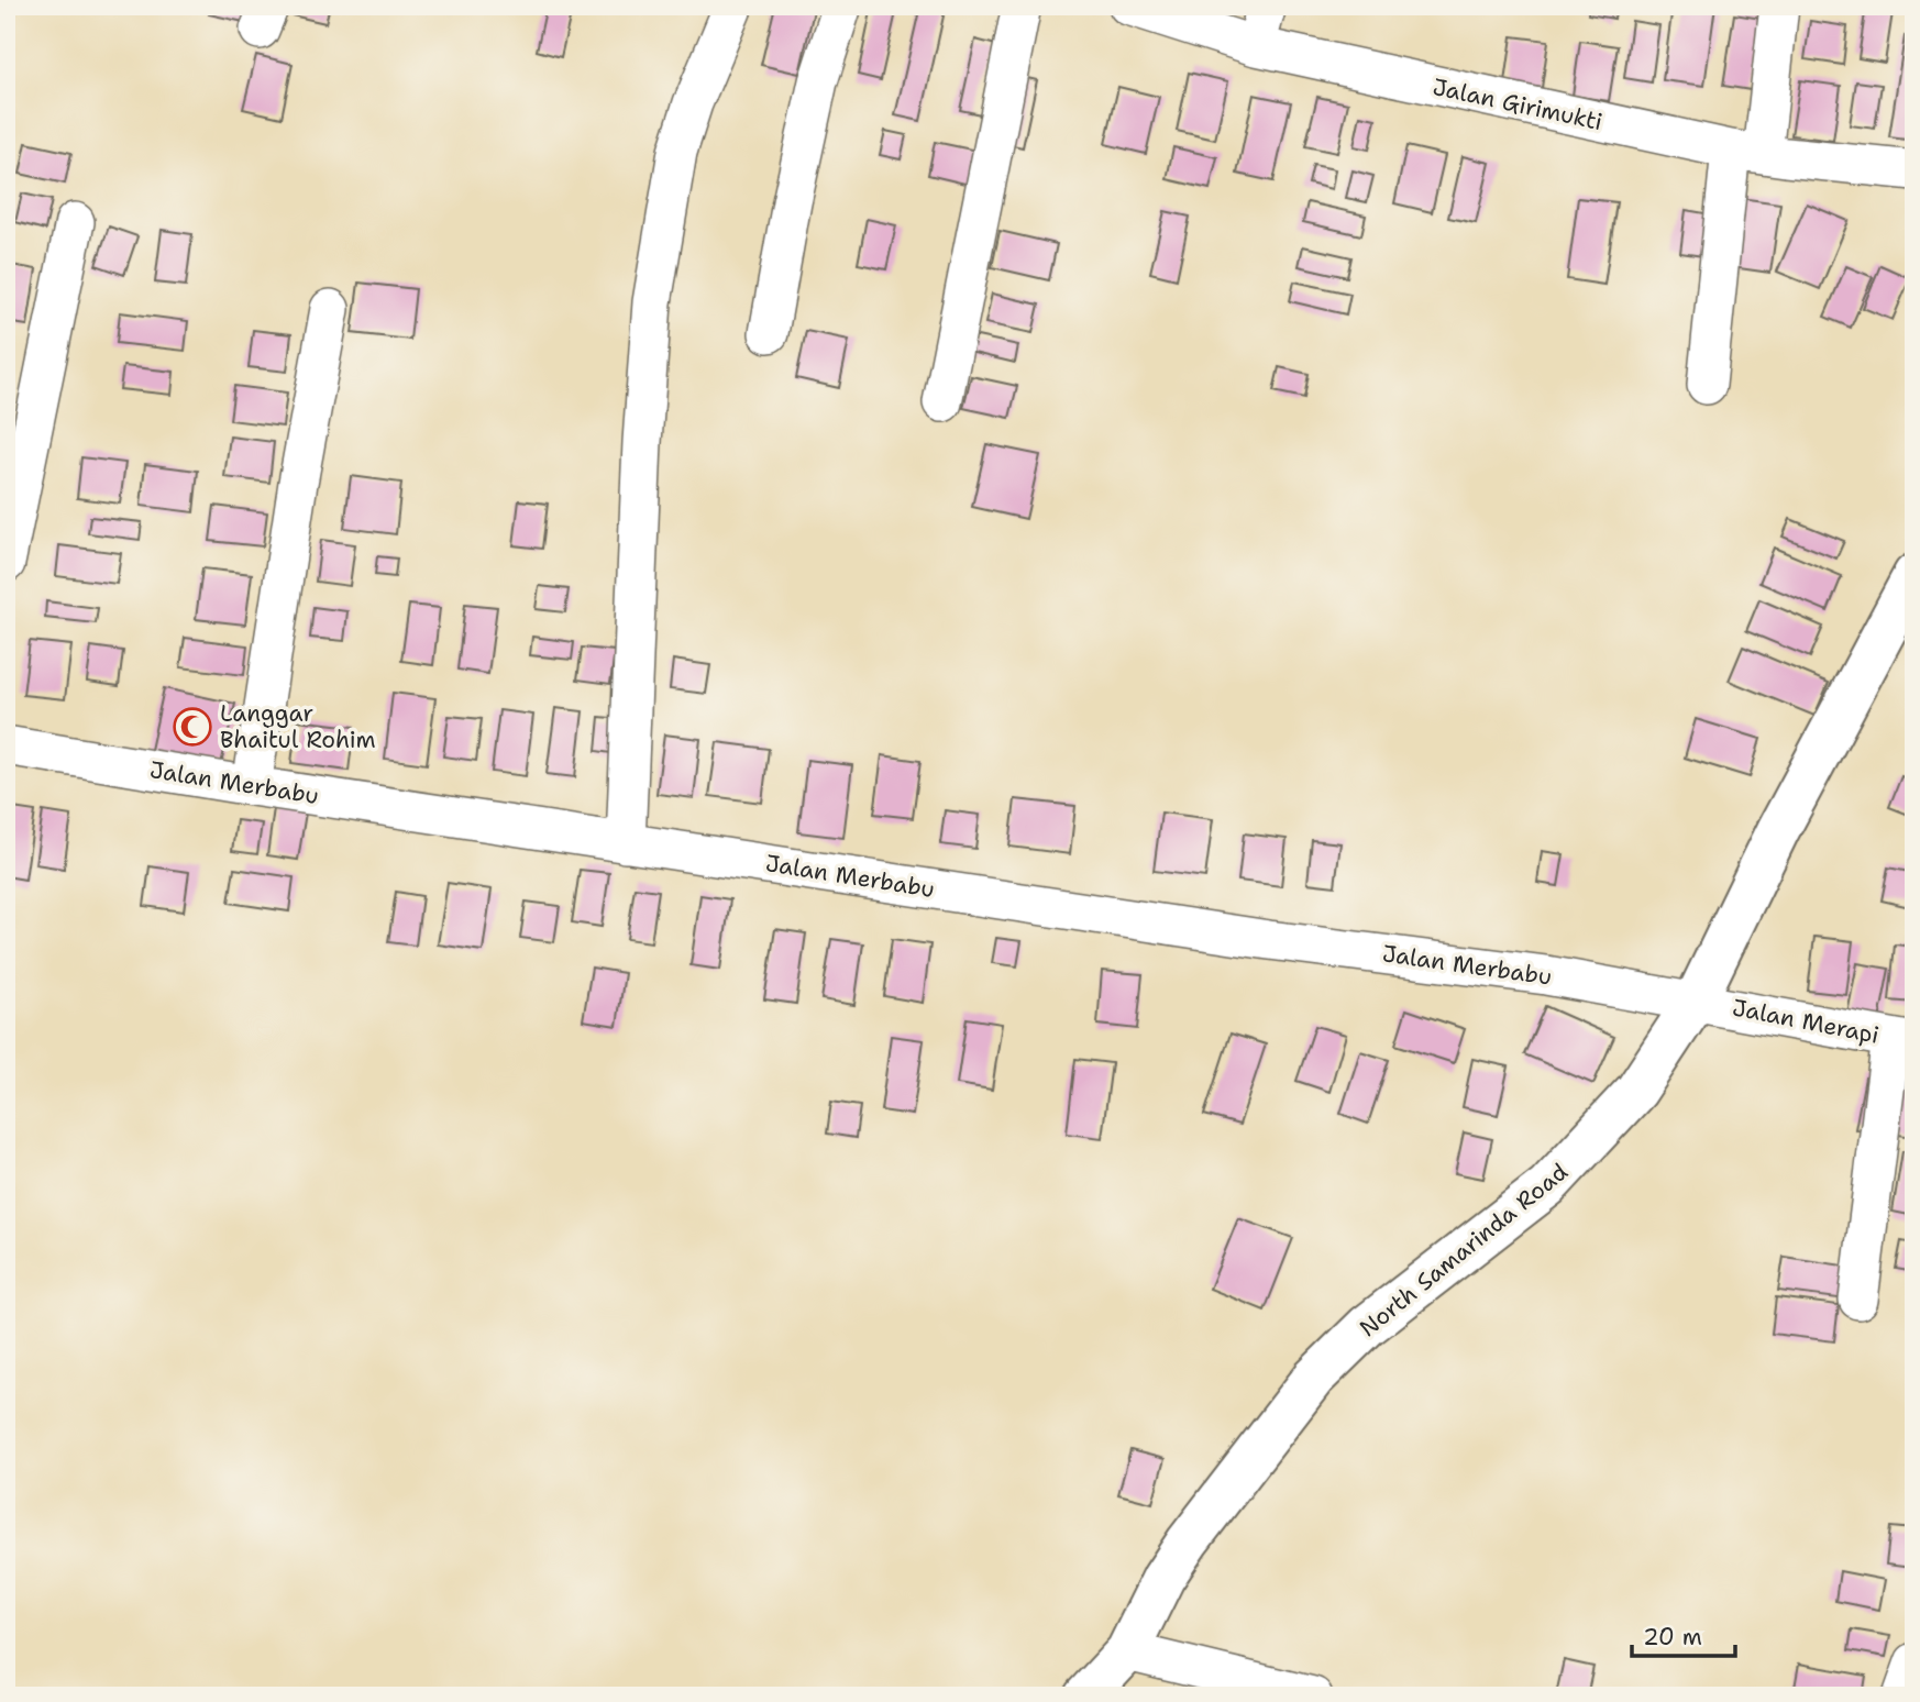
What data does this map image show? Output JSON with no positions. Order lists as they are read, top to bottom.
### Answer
{
  "streets": {
    "highway": ["North Samarinda Road"],
    "street": ["Jalan Girimukti", "Jalan Merbabu", "Jalan Merapi"]
  },
  "crossings": [
    ["Jalan Merbabu", "Jalan Merapi"],
    ["Jalan Merbabu", "North Samarinda Road"],
    ["Jalan Merapi", "North Samarinda Road"]
  ],
  "places": {
    "mosque": ["Langgar Bhaitul Rohim"]
  },
  "scale_bar": "20 m"
}
